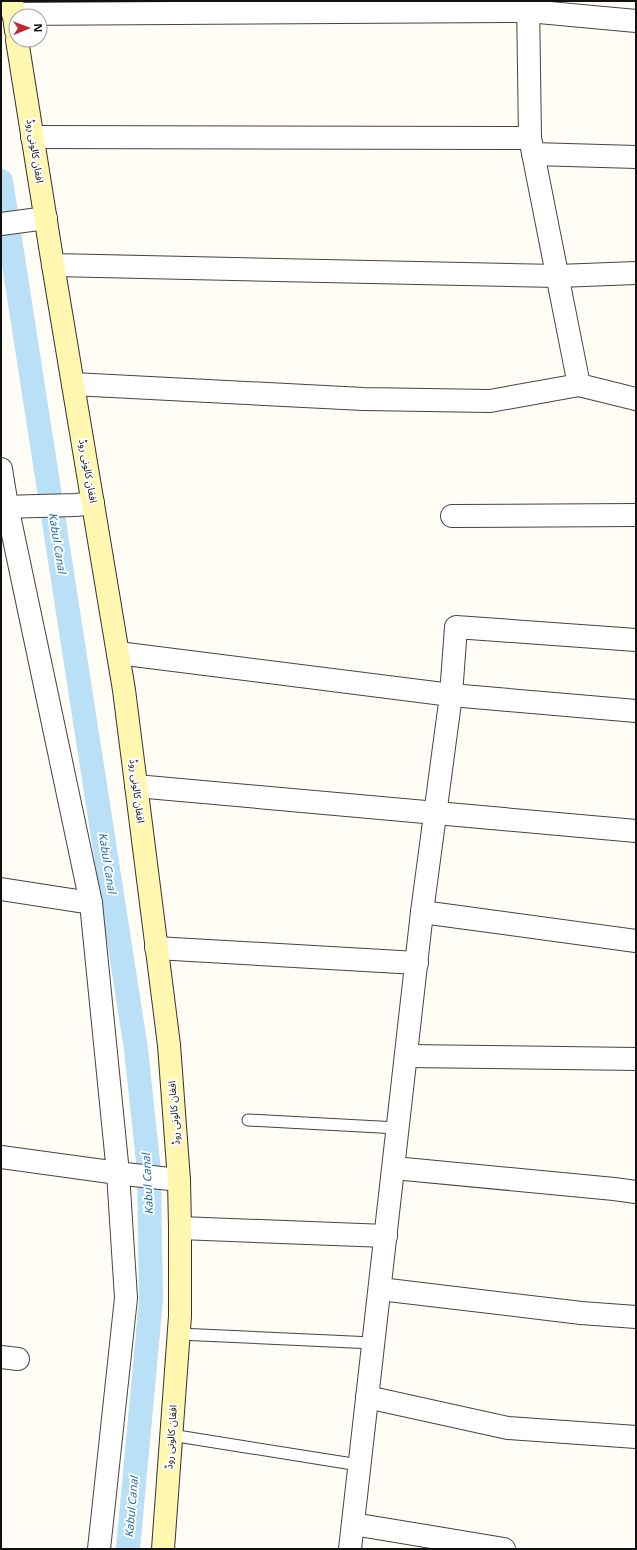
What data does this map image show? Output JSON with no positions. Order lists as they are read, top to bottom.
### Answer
{
  "streets": {
    "main road": ["افغان کالونی روڈ"]
  },
  "water": ["Kabul Canal"],
  "north": "right"
}
